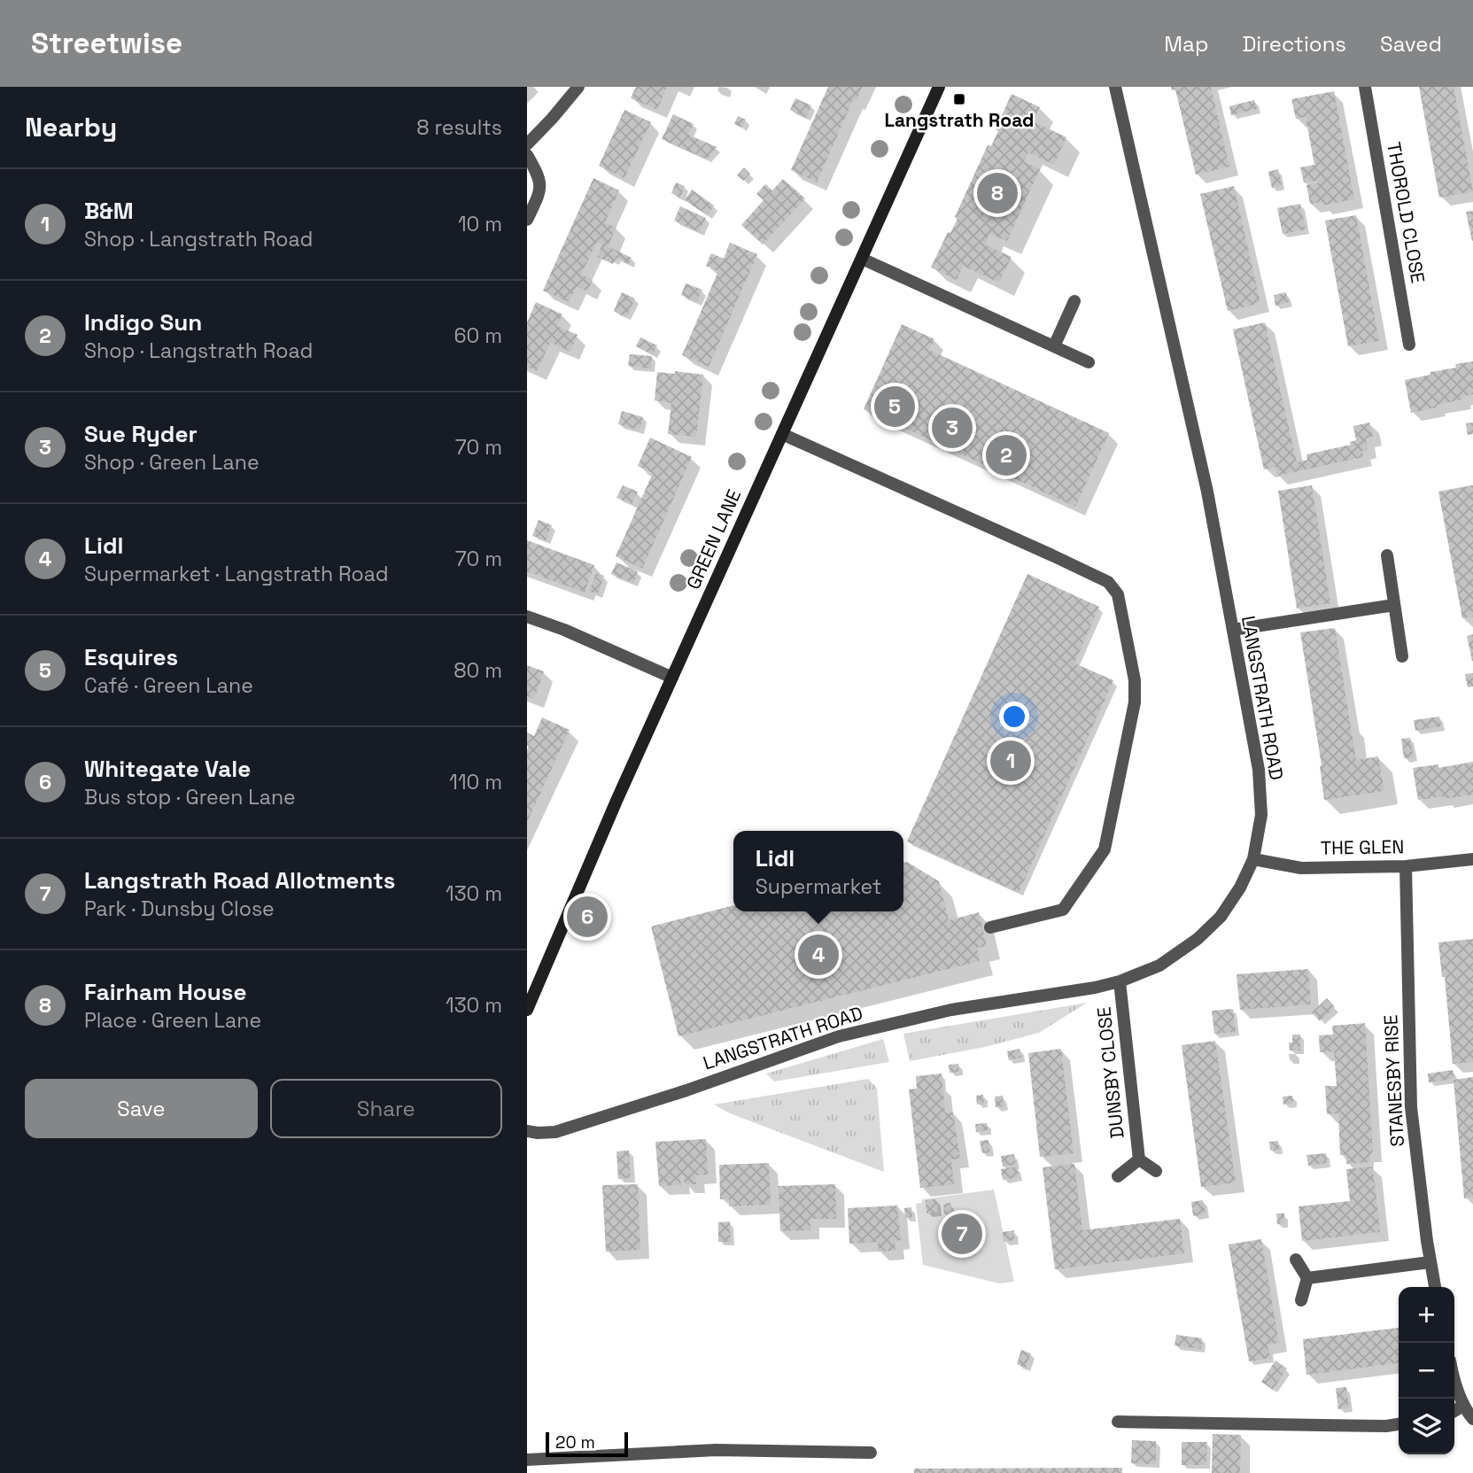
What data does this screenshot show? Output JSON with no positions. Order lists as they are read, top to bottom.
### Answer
{
  "streets": {
    "street": [
      "THOROLD CLOSE",
      "GREEN LANE",
      "LANGSTRATH ROAD",
      "THE GLEN",
      "DUNSBY CLOSE",
      "STANESBY RISE"
    ]
  },
  "crossings": [
    ["LANGSTRATH ROAD", "THE GLEN"],
    ["LANGSTRATH ROAD", "DUNSBY CLOSE"],
    ["THE GLEN", "STANESBY RISE"]
  ],
  "places": {
    "transit": ["Langstrath Road"]
  },
  "scale_bar": "20 m",
  "page": {
    "header": "Streetwise",
    "nav": ["Map", "Directions", "Saved"],
    "heading": ["Nearby", "8 results"],
    "list": [
      {
        "mark": "1",
        "name": "B&M",
        "note": "Shop · Langstrath Road",
        "value": "10 m"
      },
      {
        "mark": "2",
        "name": "Indigo Sun",
        "note": "Shop · Langstrath Road",
        "value": "60 m"
      },
      {
        "mark": "3",
        "name": "Sue Ryder",
        "note": "Shop · Green Lane",
        "value": "70 m"
      },
      {
        "mark": "4",
        "name": "Lidl",
        "note": "Supermarket · Langstrath Road",
        "value": "70 m"
      },
      {
        "mark": "5",
        "name": "Esquires",
        "note": "Café · Green Lane",
        "value": "80 m"
      },
      {
        "mark": "6",
        "name": "Whitegate Vale",
        "note": "Bus stop · Green Lane",
        "value": "110 m"
      },
      {
        "mark": "7",
        "name": "Langstrath Road Allotments",
        "note": "Park · Dunsby Close",
        "value": "130 m"
      },
      {
        "mark": "8",
        "name": "Fairham House",
        "note": "Place · Green Lane",
        "value": "130 m"
      }
    ],
    "pins": [
      "8",
      "5",
      "3",
      "2",
      "1",
      "6",
      "4",
      "7"
    ],
    "popup": ["Lidl", "Supermarket"],
    "buttons": ["Save", "Share"],
    "map_buttons": ["+", "−"],
    "scale": "20 m"
  }
}
